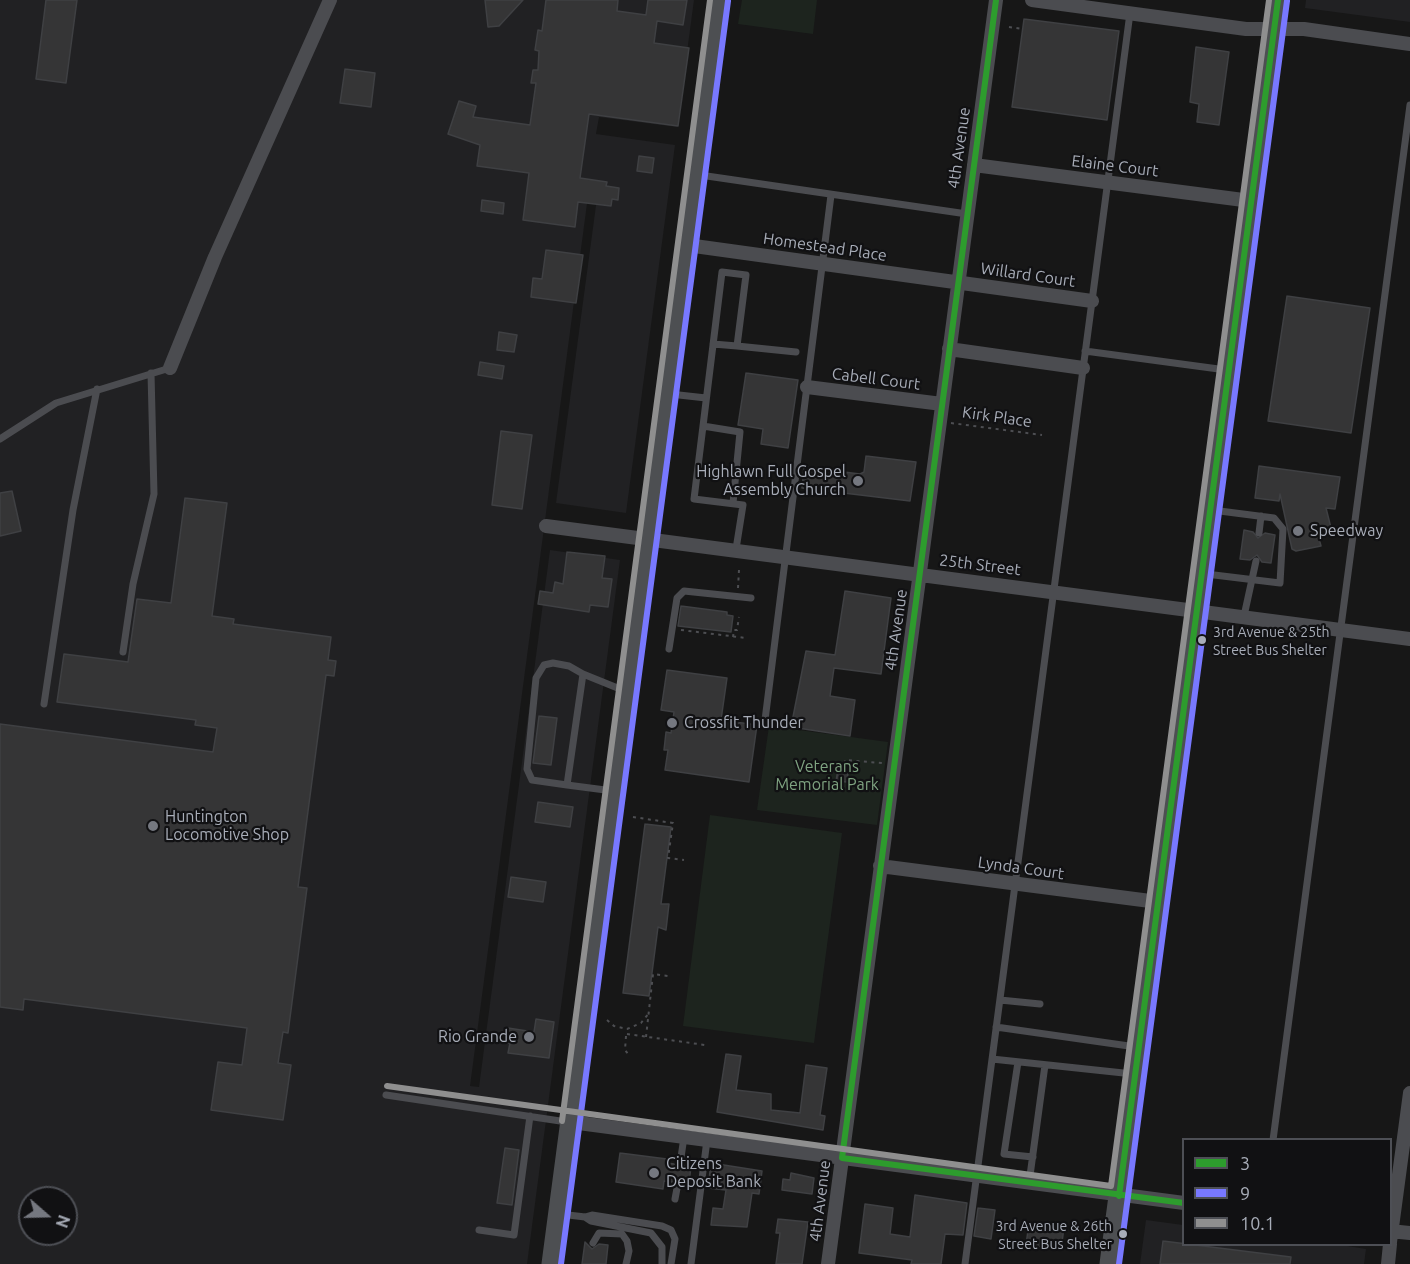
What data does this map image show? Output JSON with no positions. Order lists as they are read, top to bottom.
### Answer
{
  "streets": {
    "street": [
      "4th Avenue",
      "Elaine Court",
      "Homestead Place",
      "Willard Court",
      "Cabell Court",
      "25th Street",
      "Lynda Court"
    ],
    "path": ["Kirk Place"]
  },
  "crossings": [
    ["4th Avenue", "Elaine Court"],
    ["4th Avenue", "Homestead Place"],
    ["4th Avenue", "Willard Court"],
    ["4th Avenue", "Cabell Court"],
    ["4th Avenue", "25th Street"],
    ["4th Avenue", "Lynda Court"],
    ["Homestead Place", "Willard Court"]
  ],
  "parks": ["Veterans Memorial Park"],
  "places": [
    "Highlawn Full Gospel Assembly Church",
    "Speedway",
    "3rd Avenue & 25th Street Bus Shelter",
    "Crossfit Thunder",
    "Huntington Locomotive Shop",
    "Rio Grande",
    "Citizens Deposit Bank",
    "3rd Avenue & 26th Street Bus Shelter"
  ],
  "lines": ["transit line 3", "transit line 10.1", "transit line 9"],
  "legend": ["3", "9", "10.1"],
  "north": "right"
}
